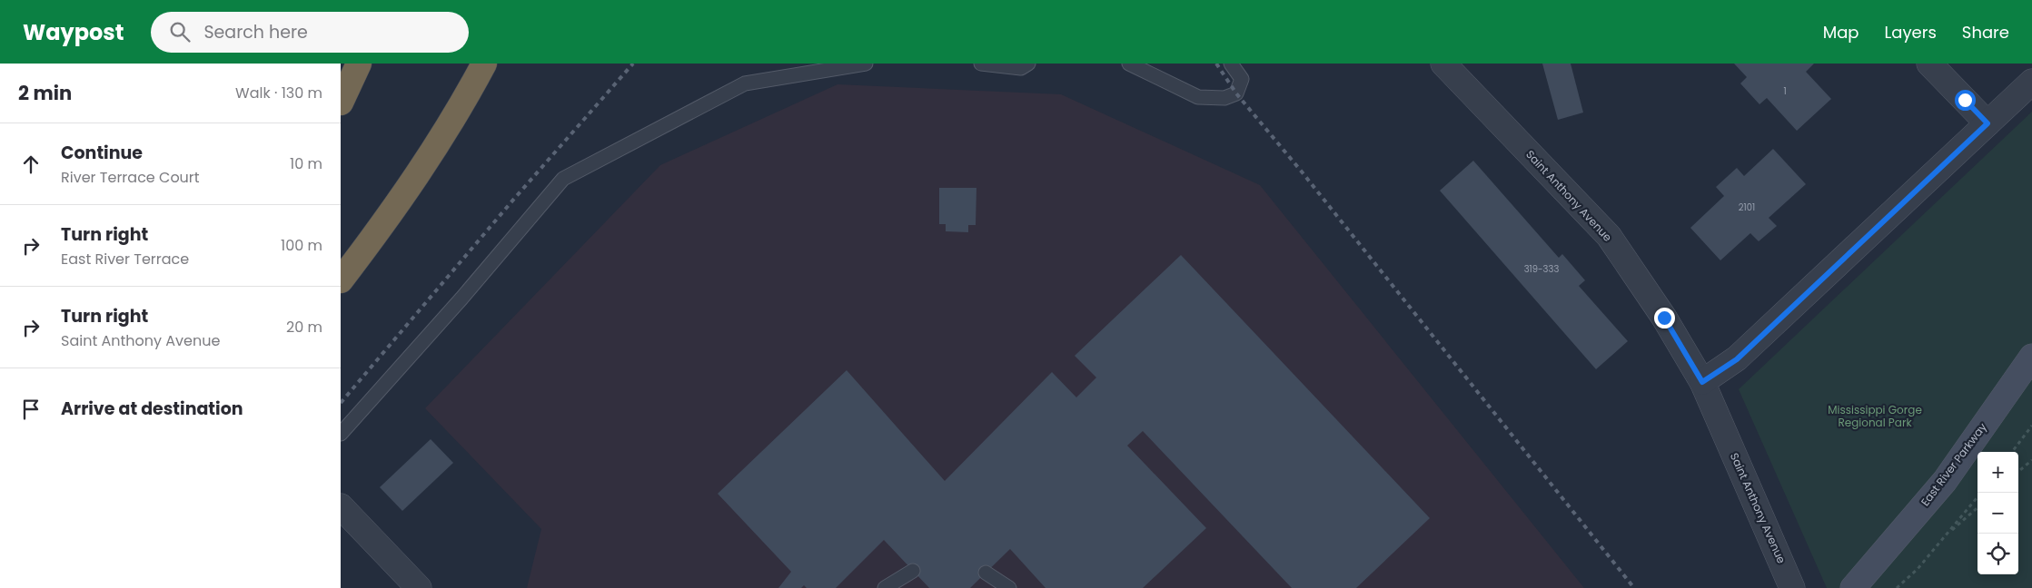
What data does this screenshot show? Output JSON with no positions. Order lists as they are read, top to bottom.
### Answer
{
  "streets": {
    "street": ["Saint Anthony Avenue", "East River Parkway"]
  },
  "parks": ["Mississippi Gorge Regional Park"],
  "house_numbers": ["1", "2101", "319-333"],
  "page": {
    "header": "Waypost",
    "search": "Search here",
    "nav": ["Map", "Layers", "Share"],
    "heading": ["2 min", "Walk · 130 m"],
    "list": [
      ["Continue", "River Terrace Court", "10 m"],
      ["Turn right", "East River Terrace", "100 m"],
      ["Turn right", "Saint Anthony Avenue", "20 m"],
      "Arrive at destination"
    ],
    "map_buttons": ["+", "−"]
  }
}
